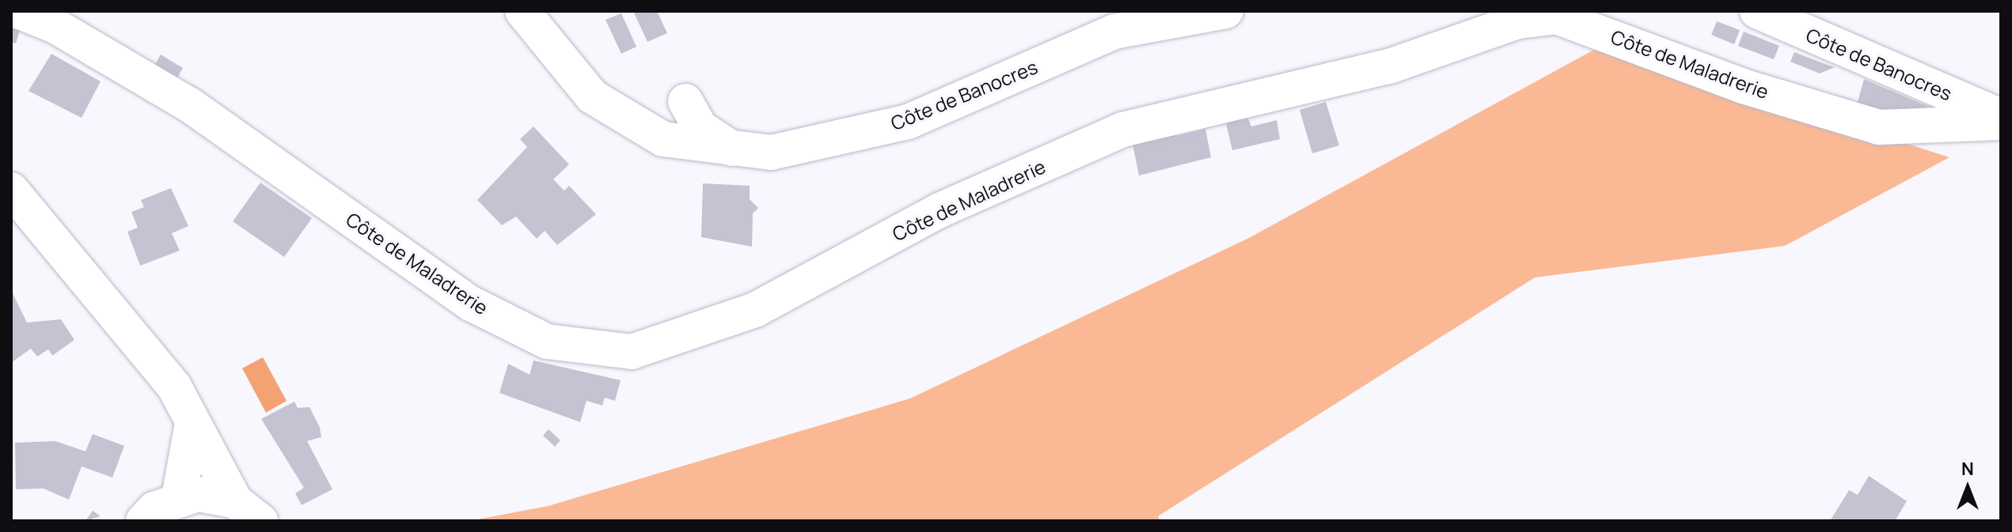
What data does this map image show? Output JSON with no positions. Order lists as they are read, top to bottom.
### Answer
{
  "streets": {
    "street": ["Côte de Maladrerie", "Côte de Banocres"]
  },
  "north": "top"
}
